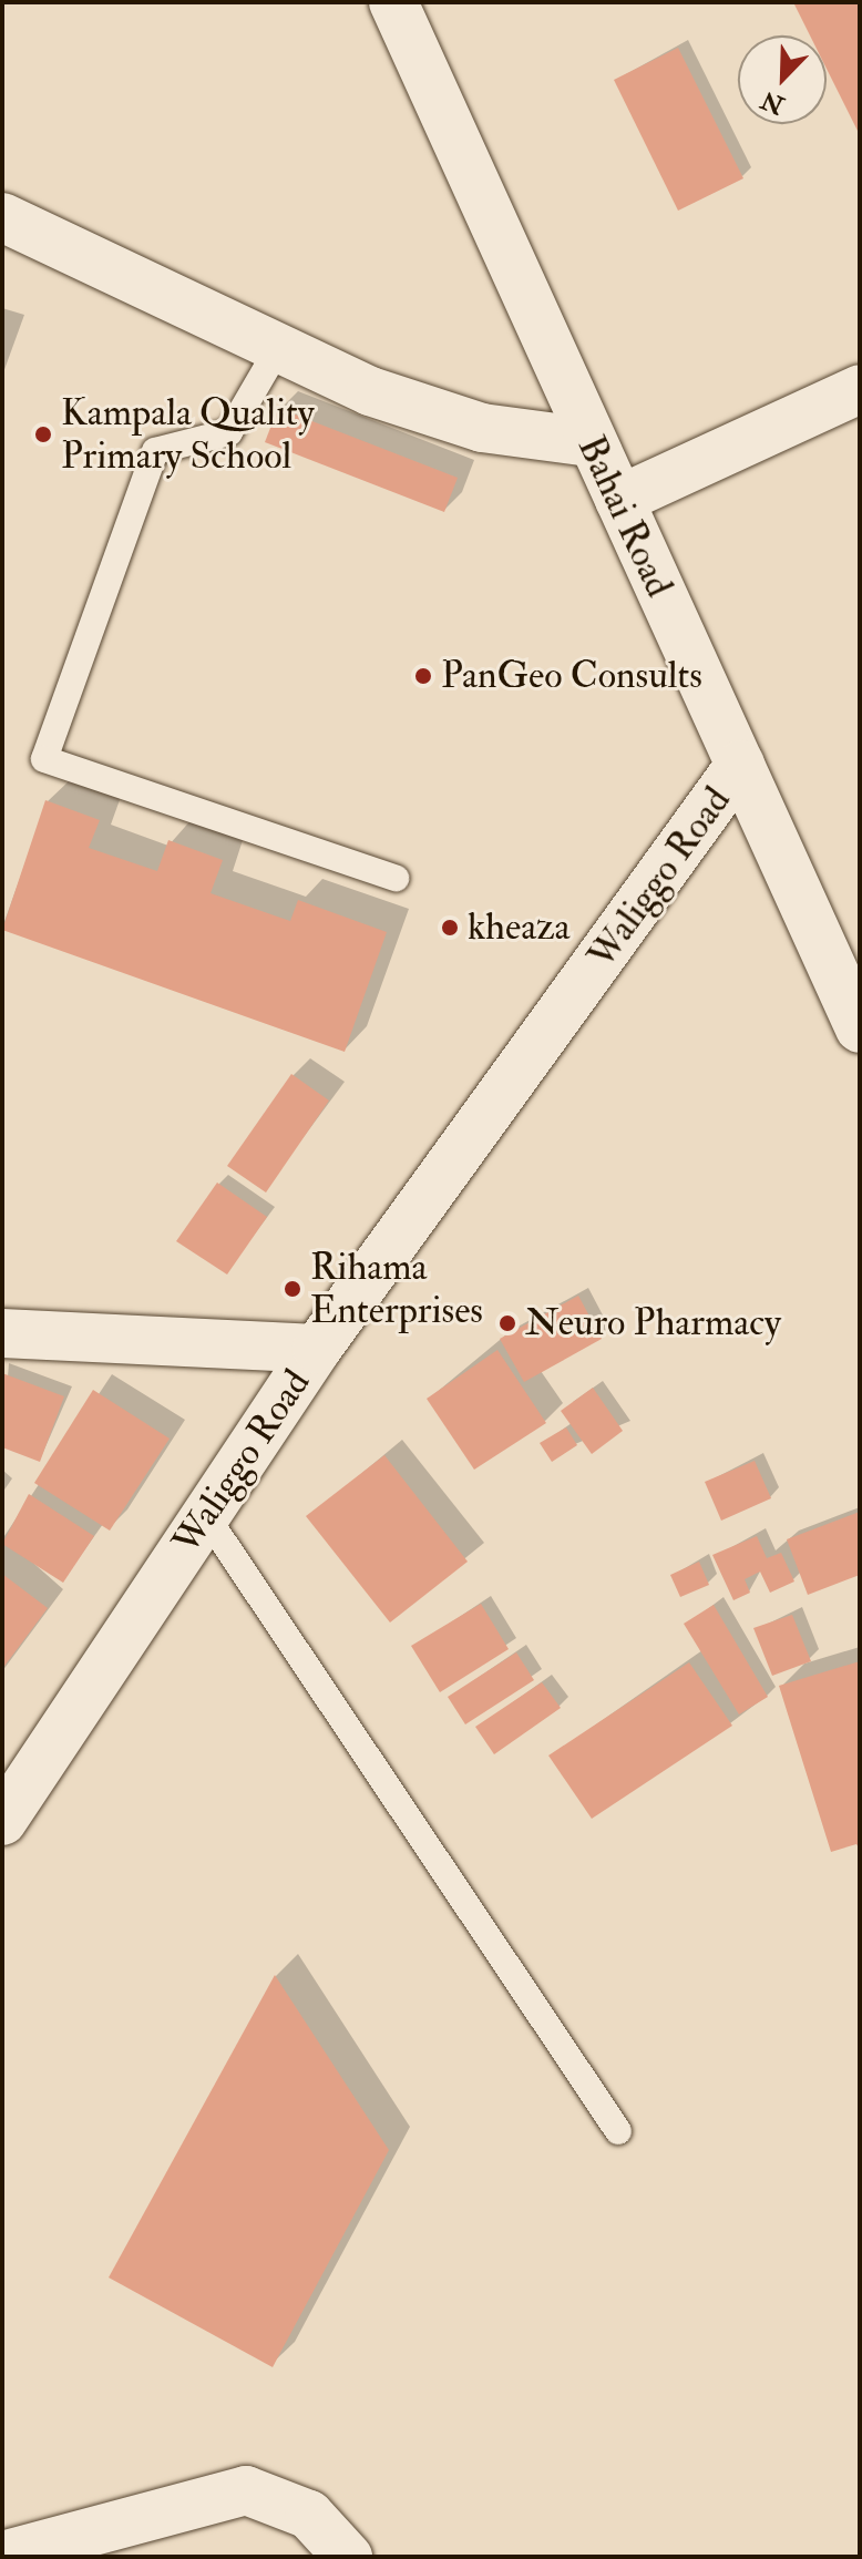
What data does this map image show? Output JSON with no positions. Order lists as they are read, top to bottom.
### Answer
{
  "streets": {
    "street": ["Bahai Road", "Waliggo Road"]
  },
  "crossings": [
    ["Bahai Road", "Waliggo Road"]
  ],
  "places": [
    "Kampala Quality Primary School",
    "PanGeo Consults",
    "kheaza",
    "Rihama Enterprises",
    "Neuro Pharmacy"
  ],
  "north": "bottom left"
}
